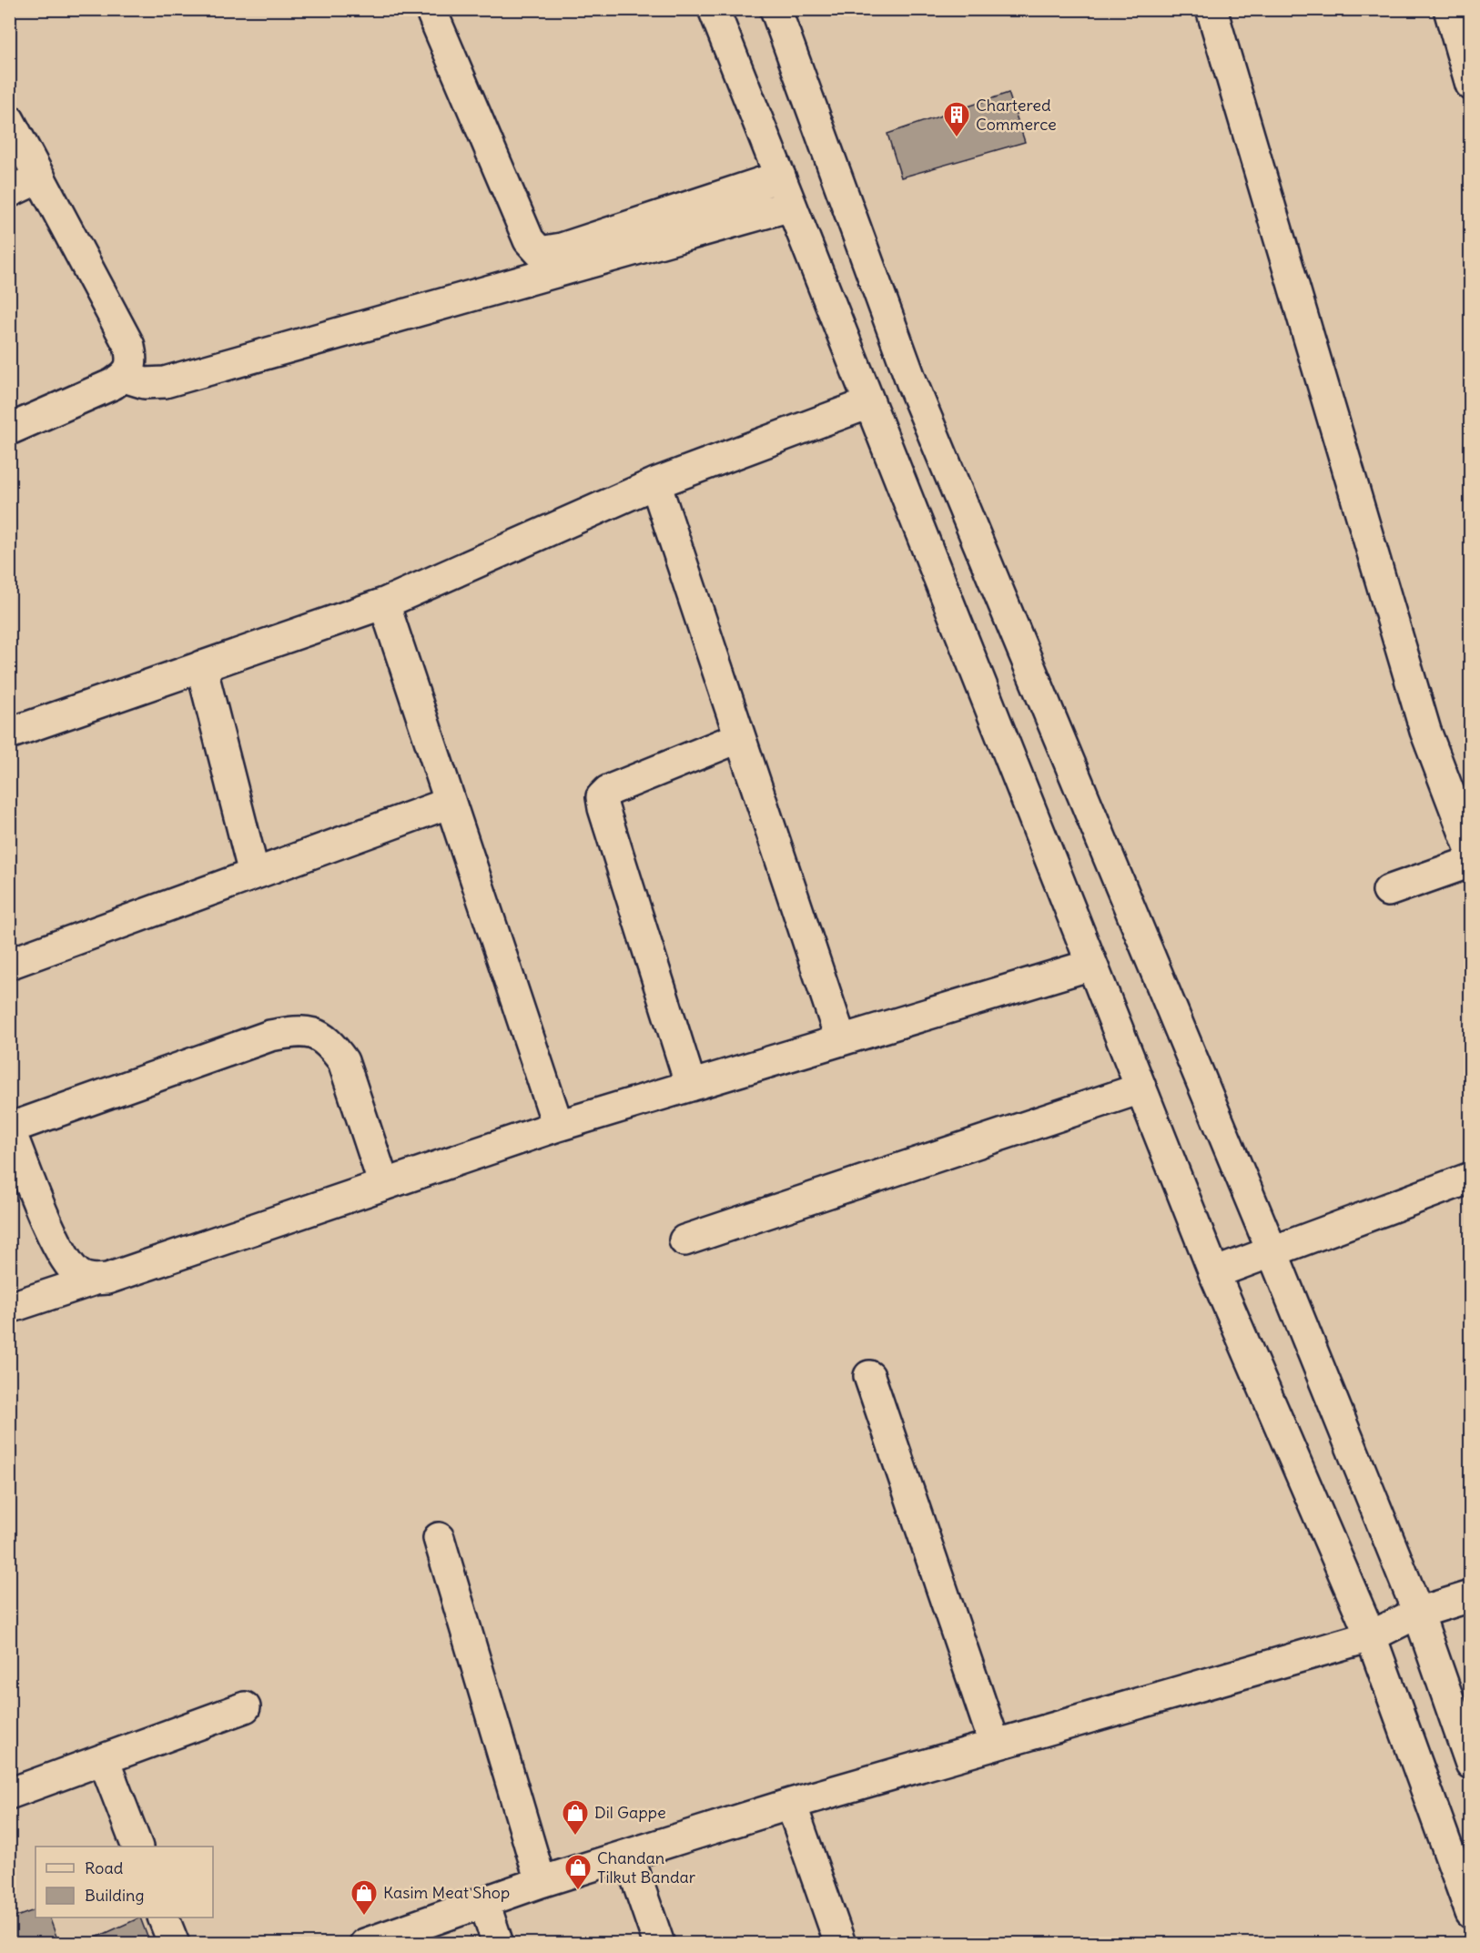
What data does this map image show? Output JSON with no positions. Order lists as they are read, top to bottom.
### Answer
{
  "places": {
    "building": ["Chartered Commerce"],
    "shop": ["Dil Gappe", "Chandan Tilkut Bandar", "Kasim Meat Shop"]
  },
  "legend": ["Road", "Building"]
}
